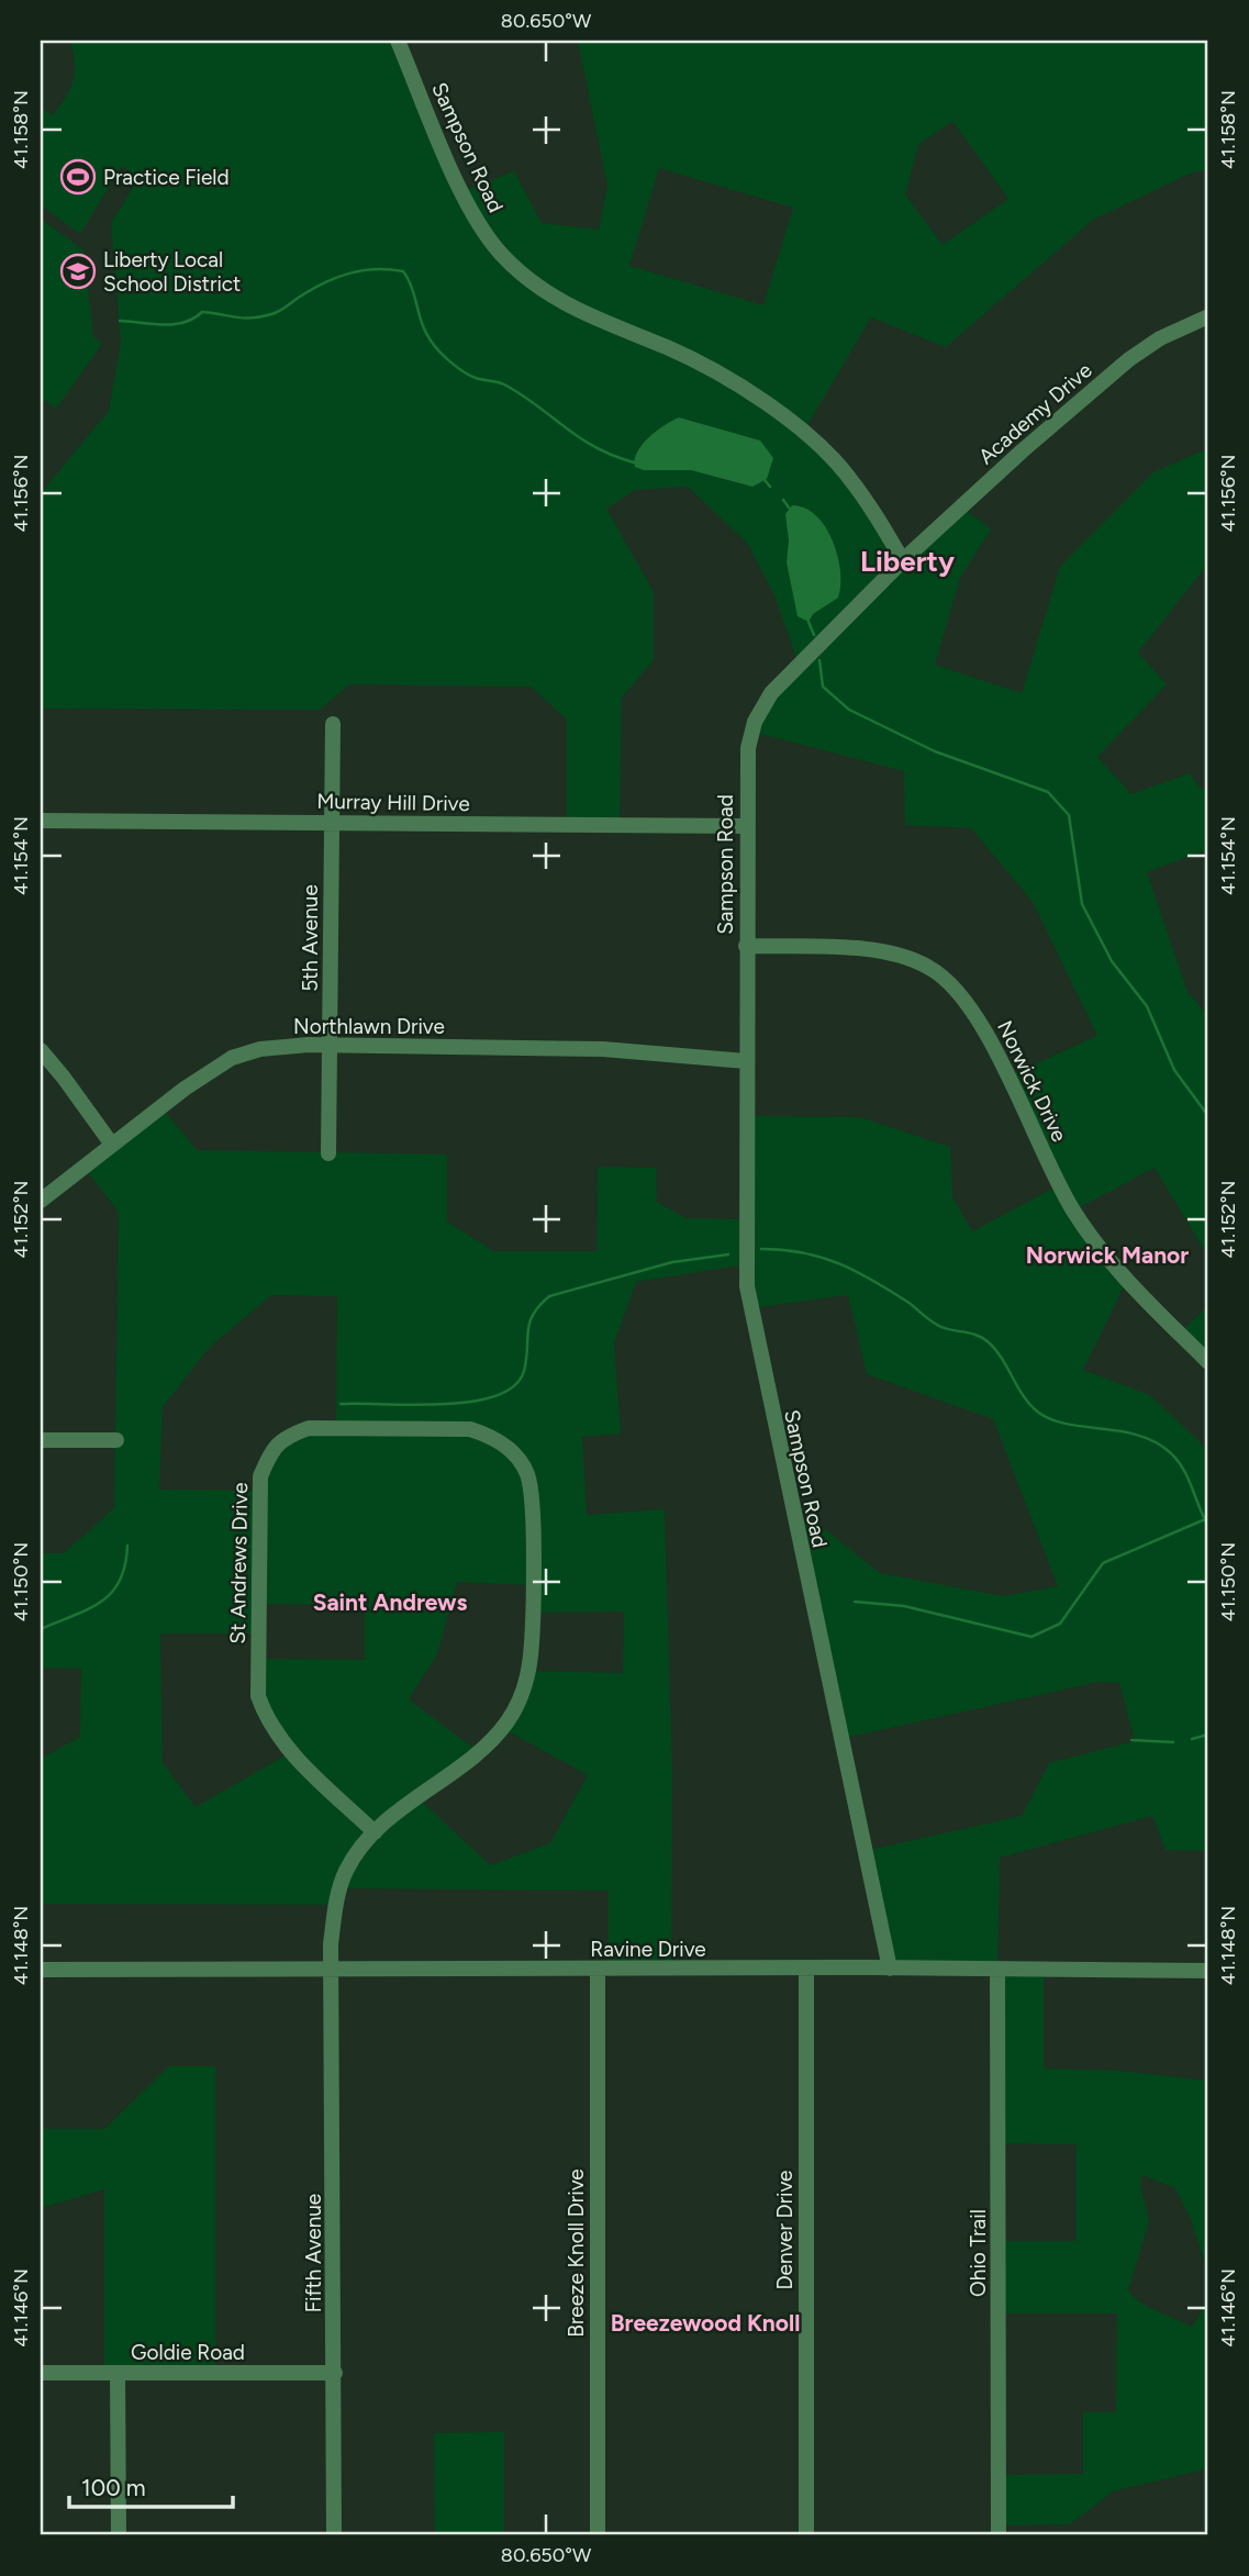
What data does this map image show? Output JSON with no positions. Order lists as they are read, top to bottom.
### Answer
{
  "streets": {
    "street": [
      "Sampson Road",
      "Academy Drive",
      "Murray Hill Drive",
      "5th Avenue",
      "Northlawn Drive",
      "Norwick Drive",
      "St Andrews Drive",
      "Ravine Drive",
      "Denver Drive",
      "Fifth Avenue",
      "Breeze Knoll Drive",
      "Ohio Trail",
      "Goldie Road"
    ]
  },
  "crossings": [
    ["Sampson Road", "Academy Drive"],
    ["Sampson Road", "Murray Hill Drive"],
    ["Sampson Road", "Northlawn Drive"],
    ["Sampson Road", "Norwick Drive"],
    ["Sampson Road", "Ravine Drive"],
    ["Murray Hill Drive", "5th Avenue"],
    ["5th Avenue", "Northlawn Drive"],
    ["St Andrews Drive", "Ravine Drive"],
    ["St Andrews Drive", "Fifth Avenue"],
    ["Ravine Drive", "Denver Drive"],
    ["Ravine Drive", "Fifth Avenue"],
    ["Ravine Drive", "Breeze Knoll Drive"],
    ["Ravine Drive", "Ohio Trail"],
    ["Fifth Avenue", "Goldie Road"]
  ],
  "districts": [
    "Liberty",
    "Norwick Manor",
    "Saint Andrews",
    "Breezewood Knoll"
  ],
  "places": {
    "sports": ["Practice Field"],
    "school or university": ["Liberty Local School District"]
  },
  "scale_bar": "100 m",
  "coordinates": [
    "80.650°W",
    "41.158°N",
    "41.156°N",
    "41.154°N",
    "41.152°N",
    "41.150°N",
    "41.148°N",
    "41.146°N"
  ]
}
